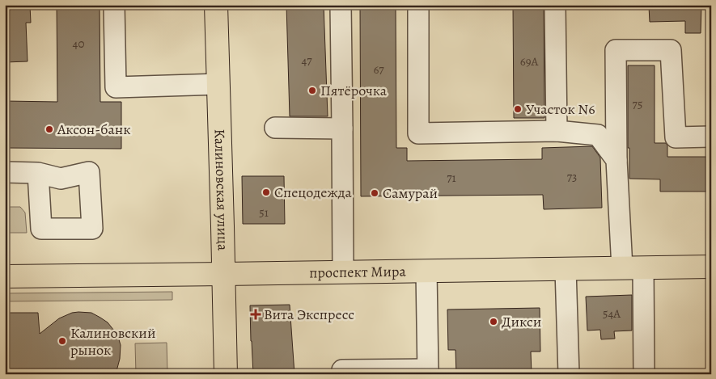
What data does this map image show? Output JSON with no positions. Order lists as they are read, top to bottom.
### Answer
{
  "streets": {
    "main road": ["Калиновская улица", "проспект Мира"]
  },
  "crossings": [
    ["Калиновская улица", "проспект Мира"]
  ],
  "places": {
    "other": [
      "Пятёрочка",
      "Участок N6",
      "Аксон-банк",
      "Спецодежда",
      "Самурай",
      "Дикси",
      "Калиновский рынок"
    ],
    "health": ["Вита Экспресс"]
  },
  "house_numbers": [
    "40",
    "47",
    "69А",
    "67",
    "75",
    "73",
    "71",
    "51",
    "54А"
  ]
}
